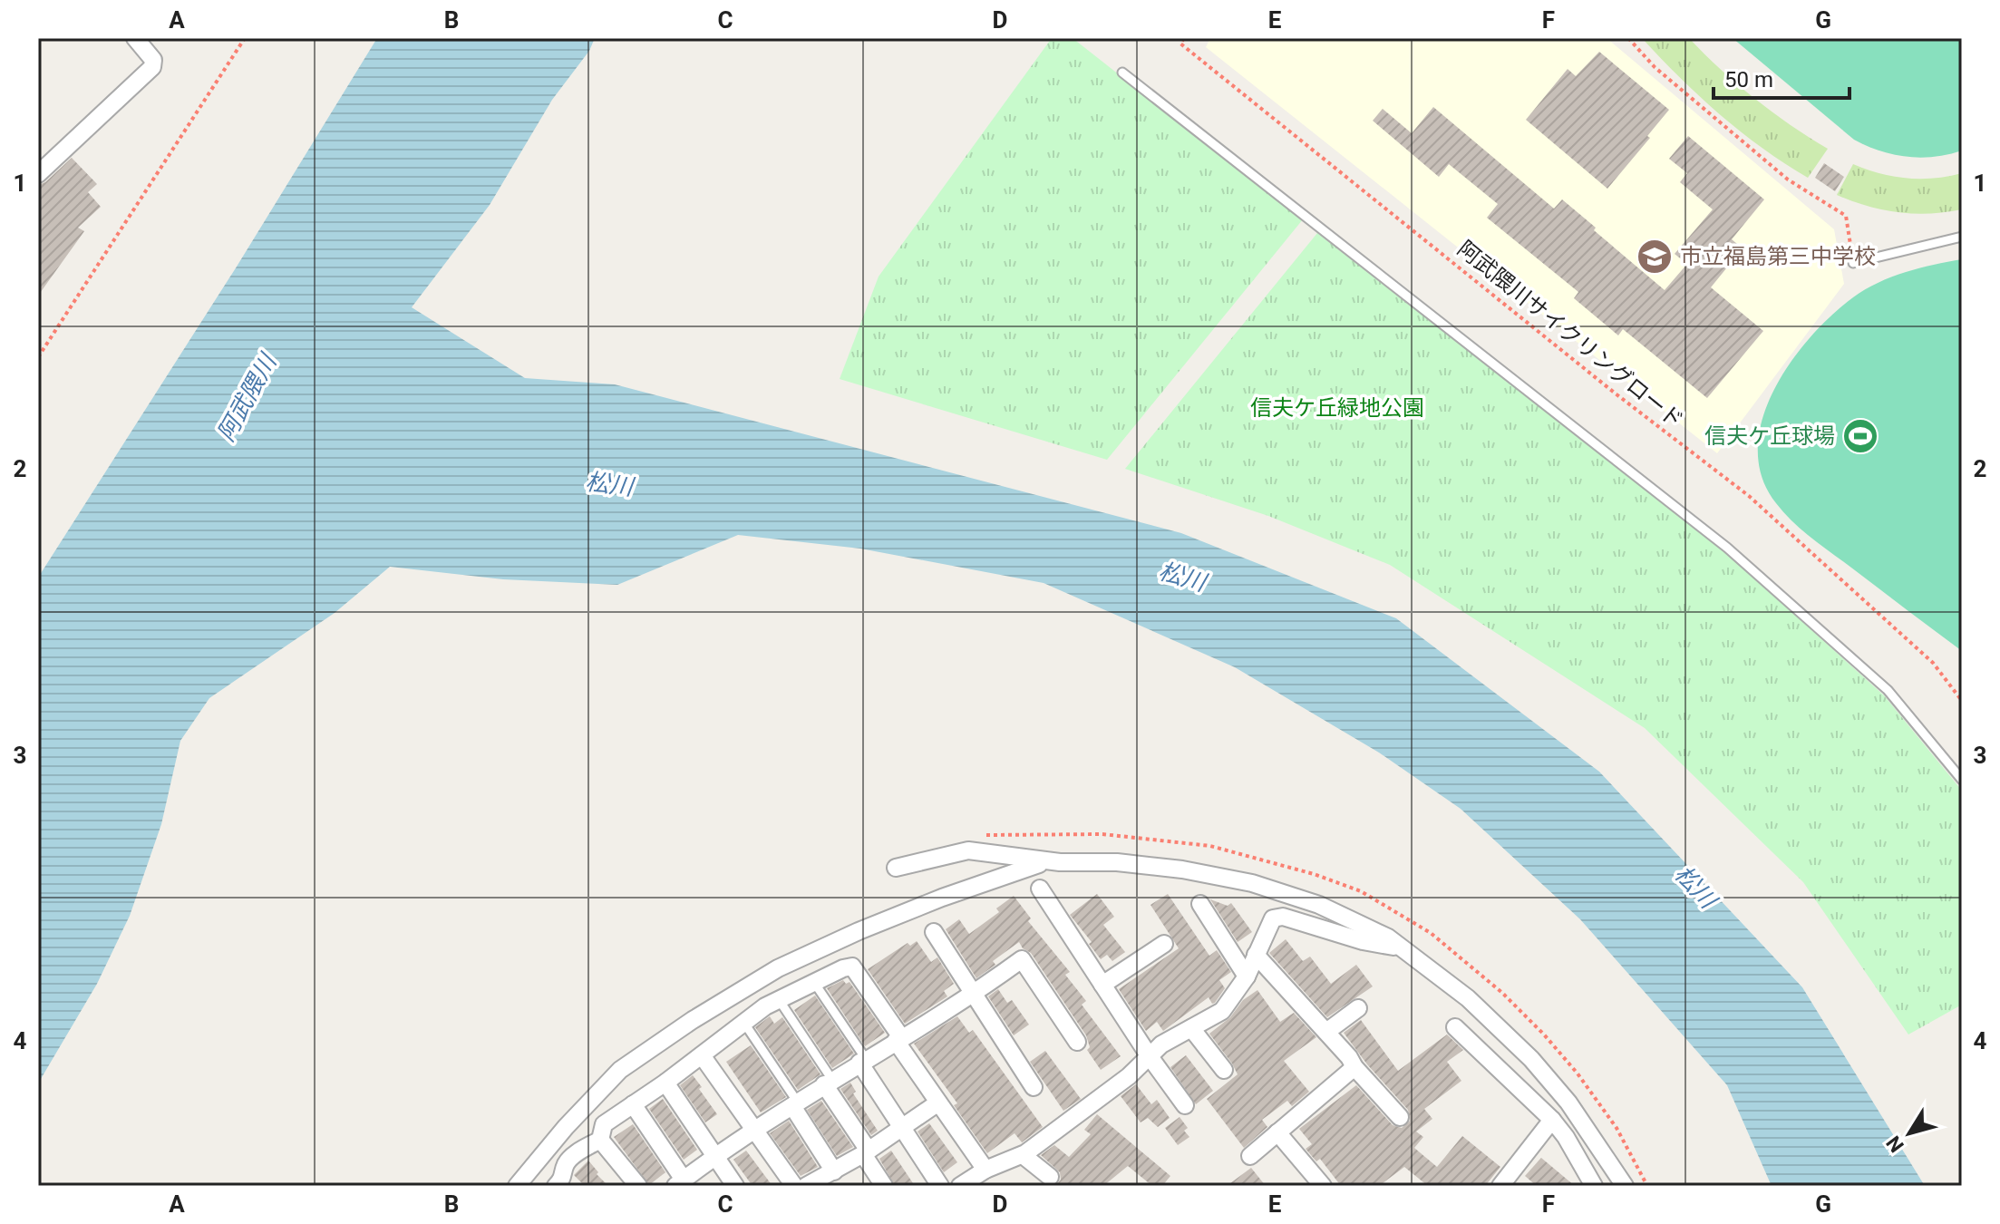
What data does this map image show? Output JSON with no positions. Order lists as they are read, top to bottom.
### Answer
{
  "streets": {
    "path": ["阿武隈川サイクリングロード"]
  },
  "water": ["阿武隈川", "松川"],
  "parks": ["信夫ケ丘緑地公園"],
  "places": {
    "school or university": ["市立福島第三中学校"],
    "sports": ["信夫ケ丘球場"]
  },
  "scale_bar": "50 m",
  "north": "bottom left",
  "grid": {
    "columns": [
      "A",
      "B",
      "C",
      "D",
      "E",
      "F",
      "G"
    ],
    "rows": [
      "1",
      "2",
      "3",
      "4"
    ]
  }
}
